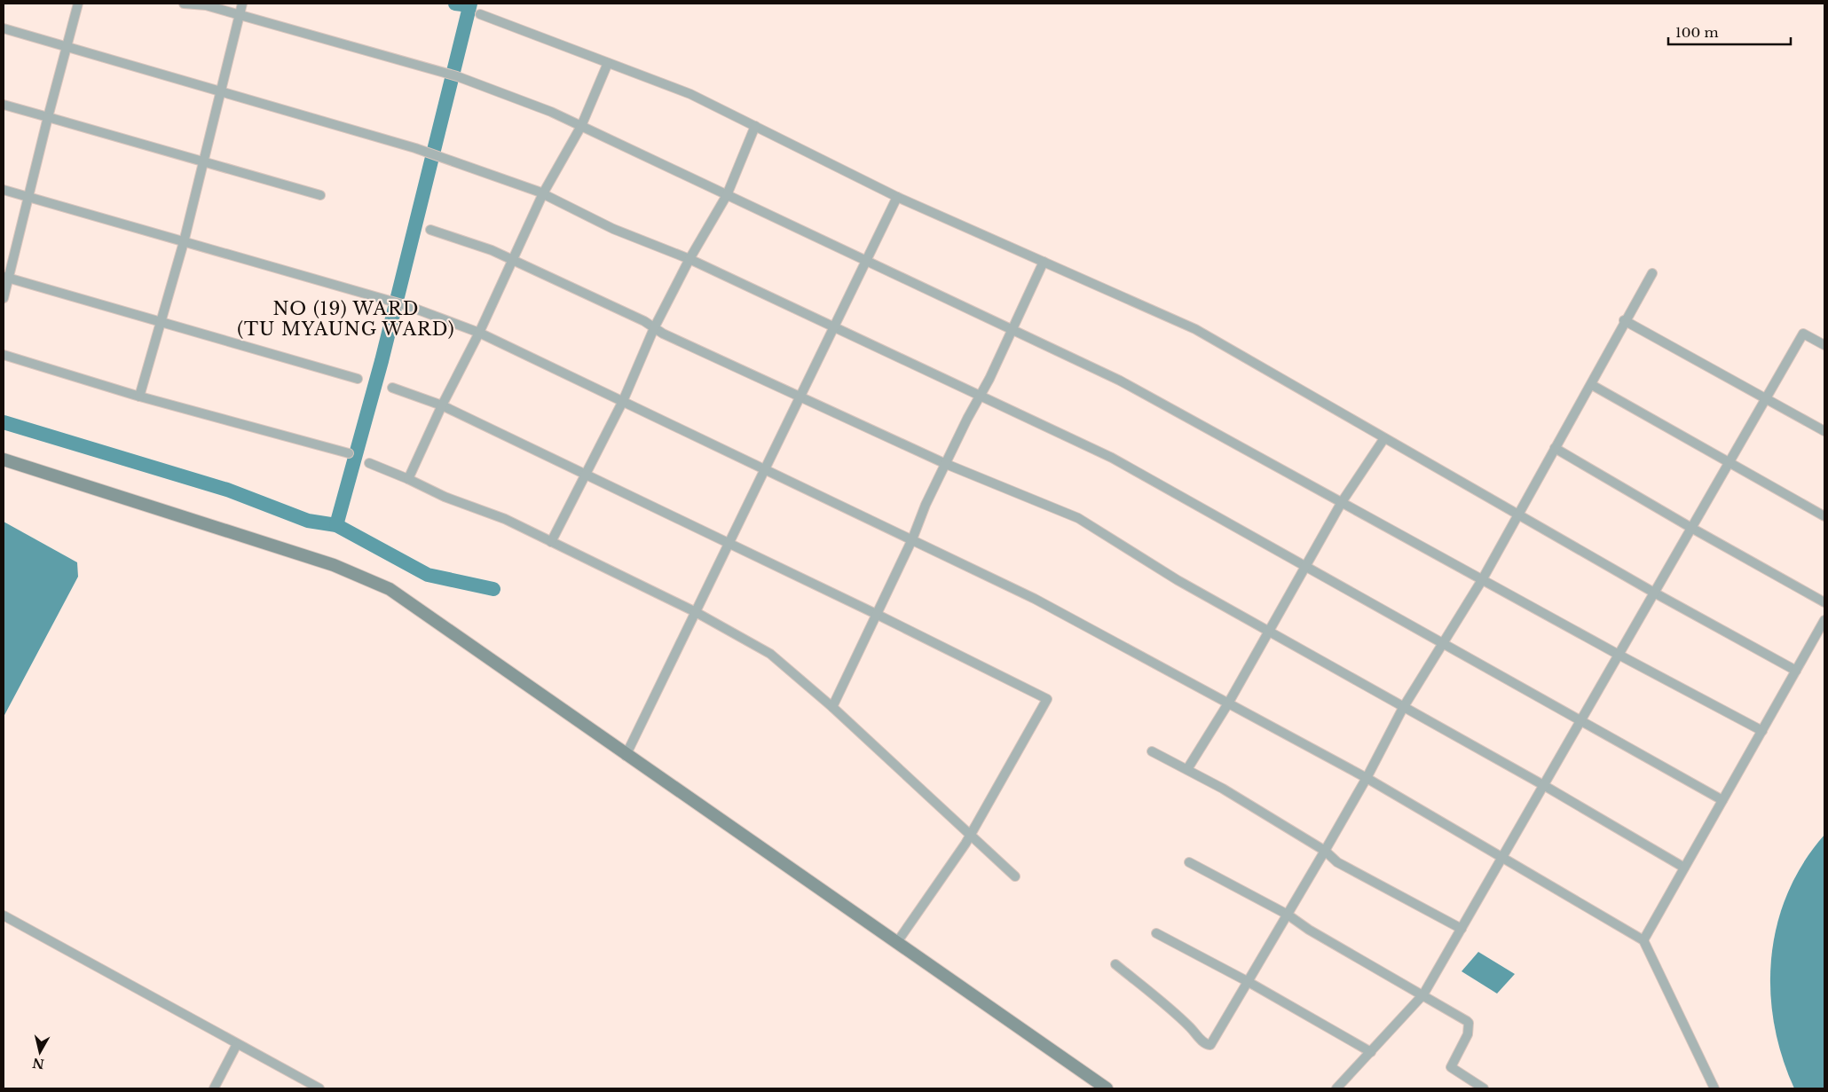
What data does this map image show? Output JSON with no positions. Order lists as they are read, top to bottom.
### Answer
{
  "districts": ["NO (19) WARD (TU MYAUNG WARD)"],
  "scale_bar": "100 m",
  "north": "bottom"
}
